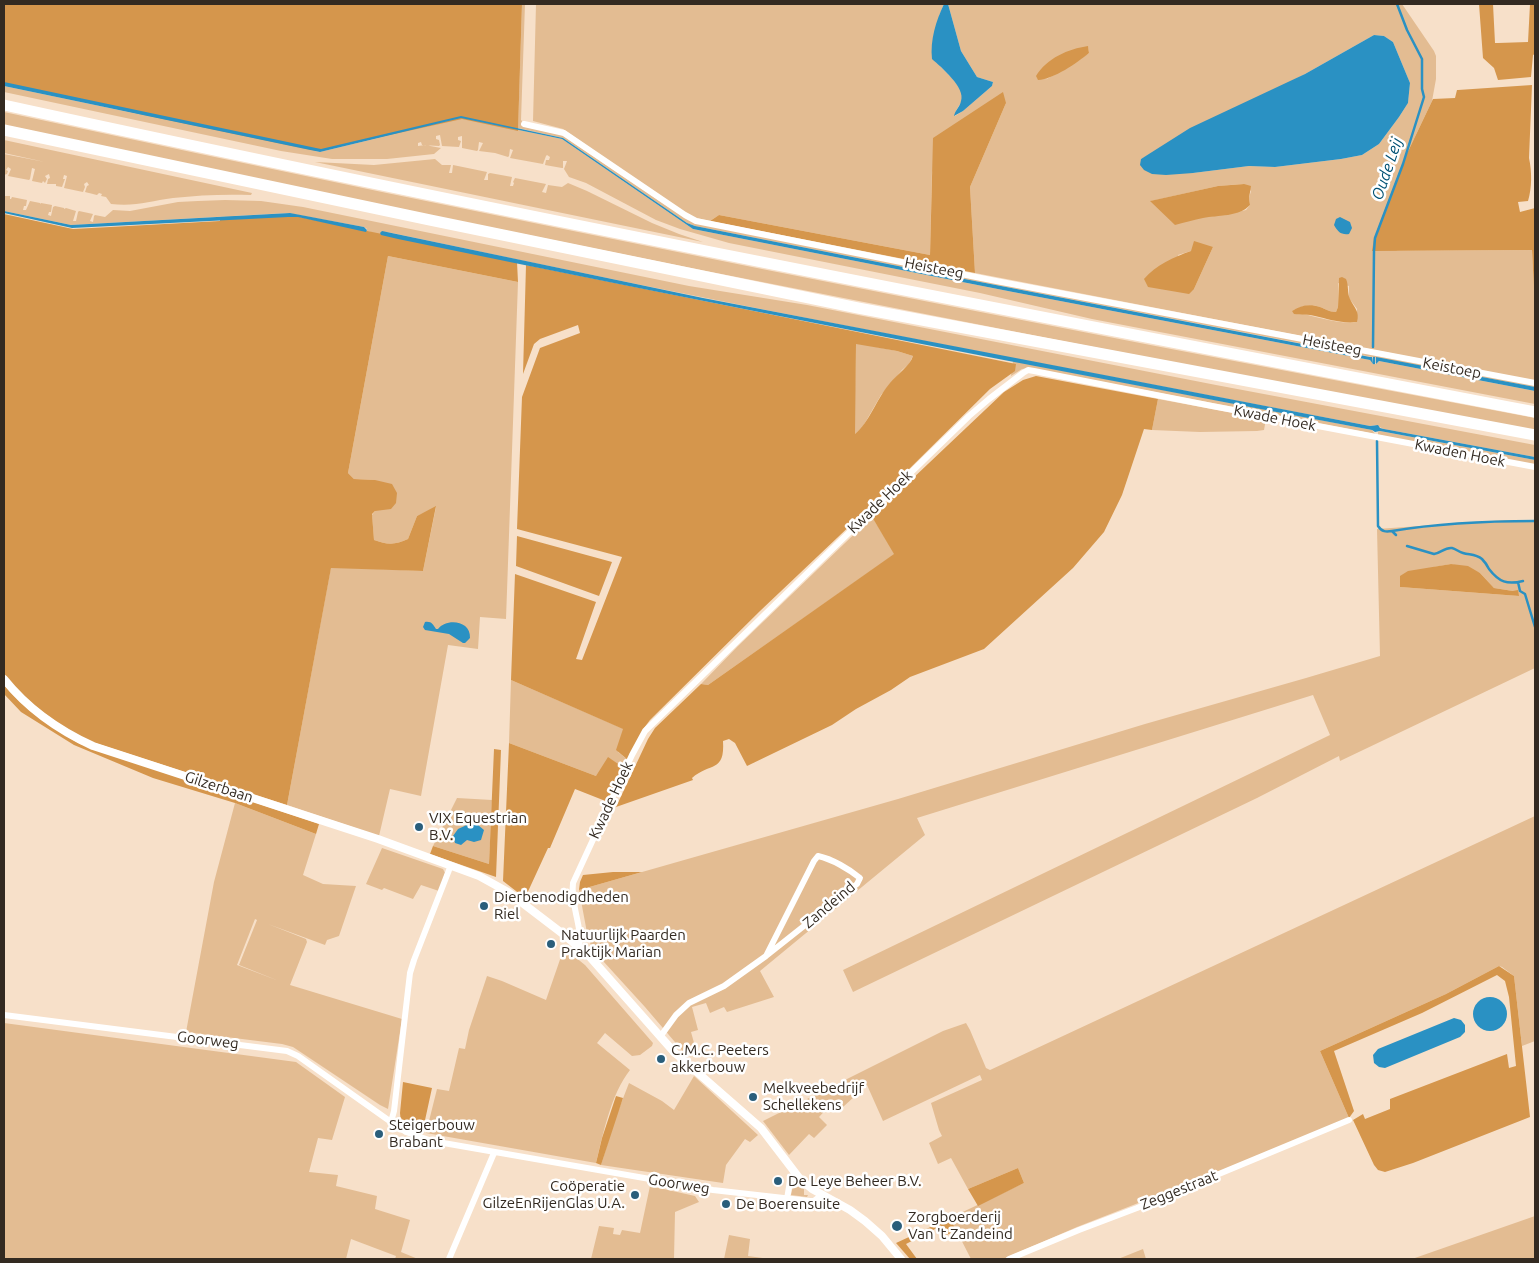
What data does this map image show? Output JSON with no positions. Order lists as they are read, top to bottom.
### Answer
{
  "streets": {
    "street": [
      "Heisteeg",
      "Keistoep",
      "Kwade Hoek",
      "Kwaden Hoek",
      "Gilzerbaan",
      "Zandeind",
      "Goorweg",
      "Zeggestraat"
    ]
  },
  "crossings": [
    ["Heisteeg", "Keistoep"],
    ["Kwade Hoek", "Kwaden Hoek"]
  ],
  "water": ["Oude Leij"],
  "places": [
    "VIX Equestrian B.V.",
    "Dierbenodigdheden Riel",
    "Natuurlijk Paarden Praktijk Marian",
    "C.M.C. Peeters akkerbouw",
    "Melkveebedrijf Schellekens",
    "Steigerbouw Brabant",
    "De Leye Beheer B.V.",
    "Coöperatie GilzeEnRijenGlas U.A.",
    "De Boerensuite",
    "Zorgboerderij Van 't Zandeind"
  ]
}
